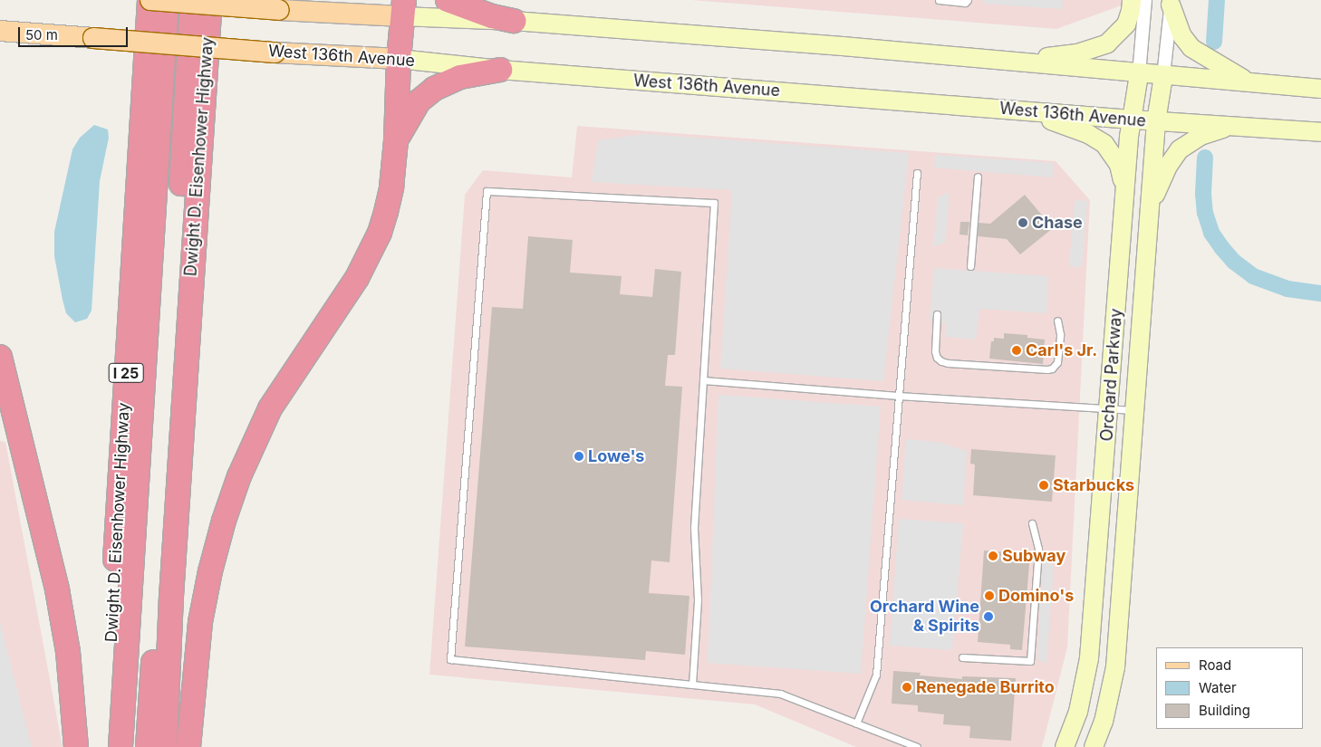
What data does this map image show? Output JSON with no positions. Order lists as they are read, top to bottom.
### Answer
{
  "streets": {
    "highway": ["Dwight D. Eisenhower Highway", "I 25"],
    "main road": ["West 136th Avenue", "Orchard Parkway"]
  },
  "crossings": [
    ["West 136th Avenue", "Orchard Parkway"]
  ],
  "places": [
    "Chase",
    "Carl's Jr.",
    "Lowe's",
    "Starbucks",
    "Subway",
    "Domino's",
    "Orchard Wine & Spirits",
    "Renegade Burrito"
  ],
  "legend": ["Road", "Water", "Building"],
  "scale_bar": "50 m"
}
